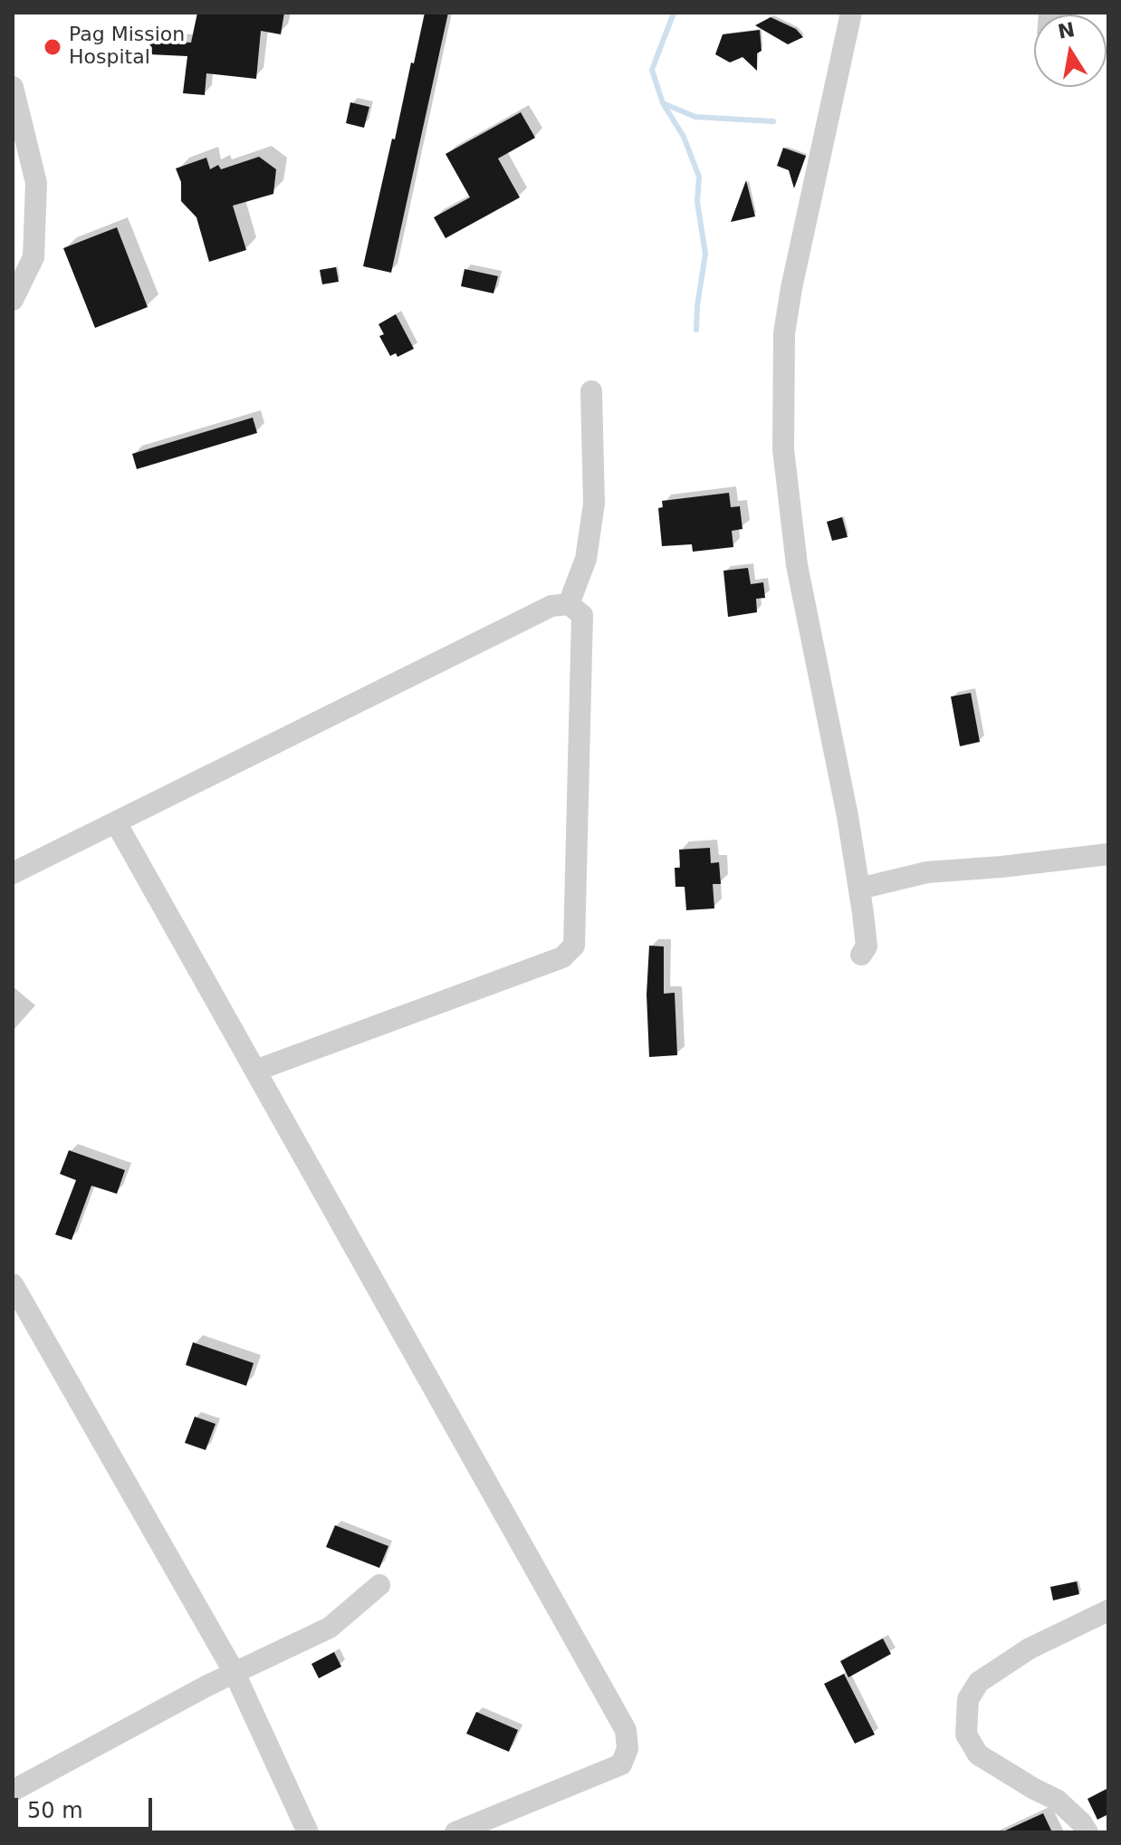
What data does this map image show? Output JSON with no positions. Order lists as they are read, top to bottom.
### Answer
{
  "places": ["Pag Mission Hospital"],
  "scale_bar": "50 m",
  "north": "top"
}
